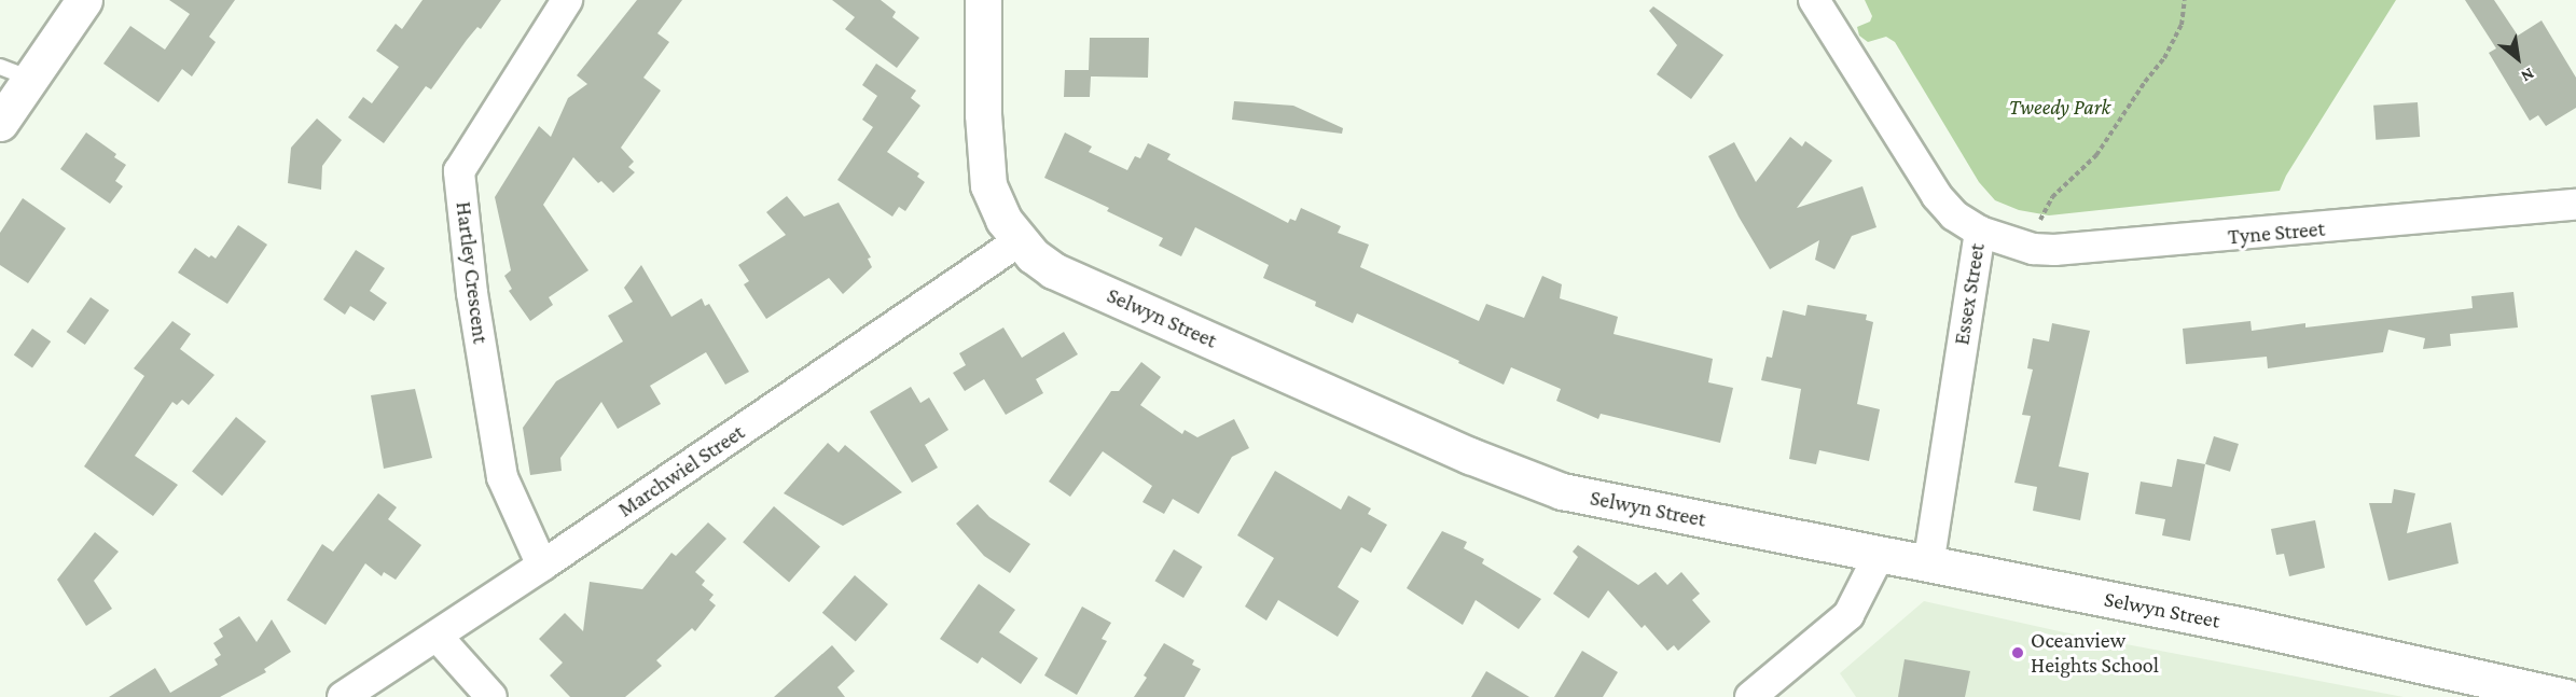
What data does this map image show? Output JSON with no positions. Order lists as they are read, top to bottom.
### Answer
{
  "streets": {
    "street": [
      "Tyne Street",
      "Hartley Crescent",
      "Essex Street",
      "Selwyn Street",
      "Marchwiel Street"
    ]
  },
  "crossings": [
    ["Tyne Street", "Essex Street"],
    ["Hartley Crescent", "Marchwiel Street"],
    ["Essex Street", "Selwyn Street"],
    ["Selwyn Street", "Marchwiel Street"]
  ],
  "parks": ["Tweedy Park"],
  "places": ["Oceanview Heights School"],
  "north": "bottom right"
}
